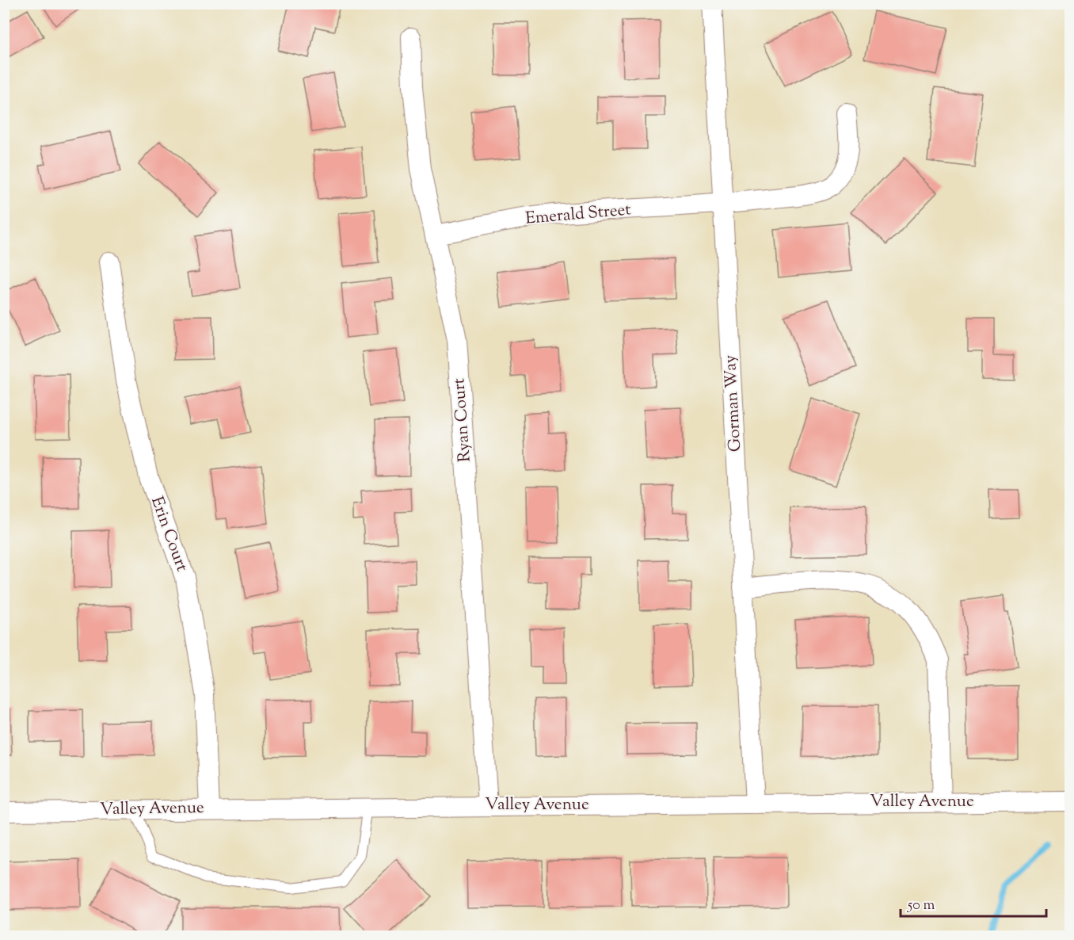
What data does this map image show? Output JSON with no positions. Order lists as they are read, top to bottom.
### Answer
{
  "streets": {
    "street": [
      "Emerald Street",
      "Gorman Way",
      "Ryan Court",
      "Erin Court",
      "Valley Avenue"
    ]
  },
  "crossings": [
    ["Emerald Street", "Gorman Way"],
    ["Emerald Street", "Ryan Court"],
    ["Gorman Way", "Valley Avenue"],
    ["Ryan Court", "Valley Avenue"],
    ["Erin Court", "Valley Avenue"]
  ],
  "scale_bar": "50 m"
}
